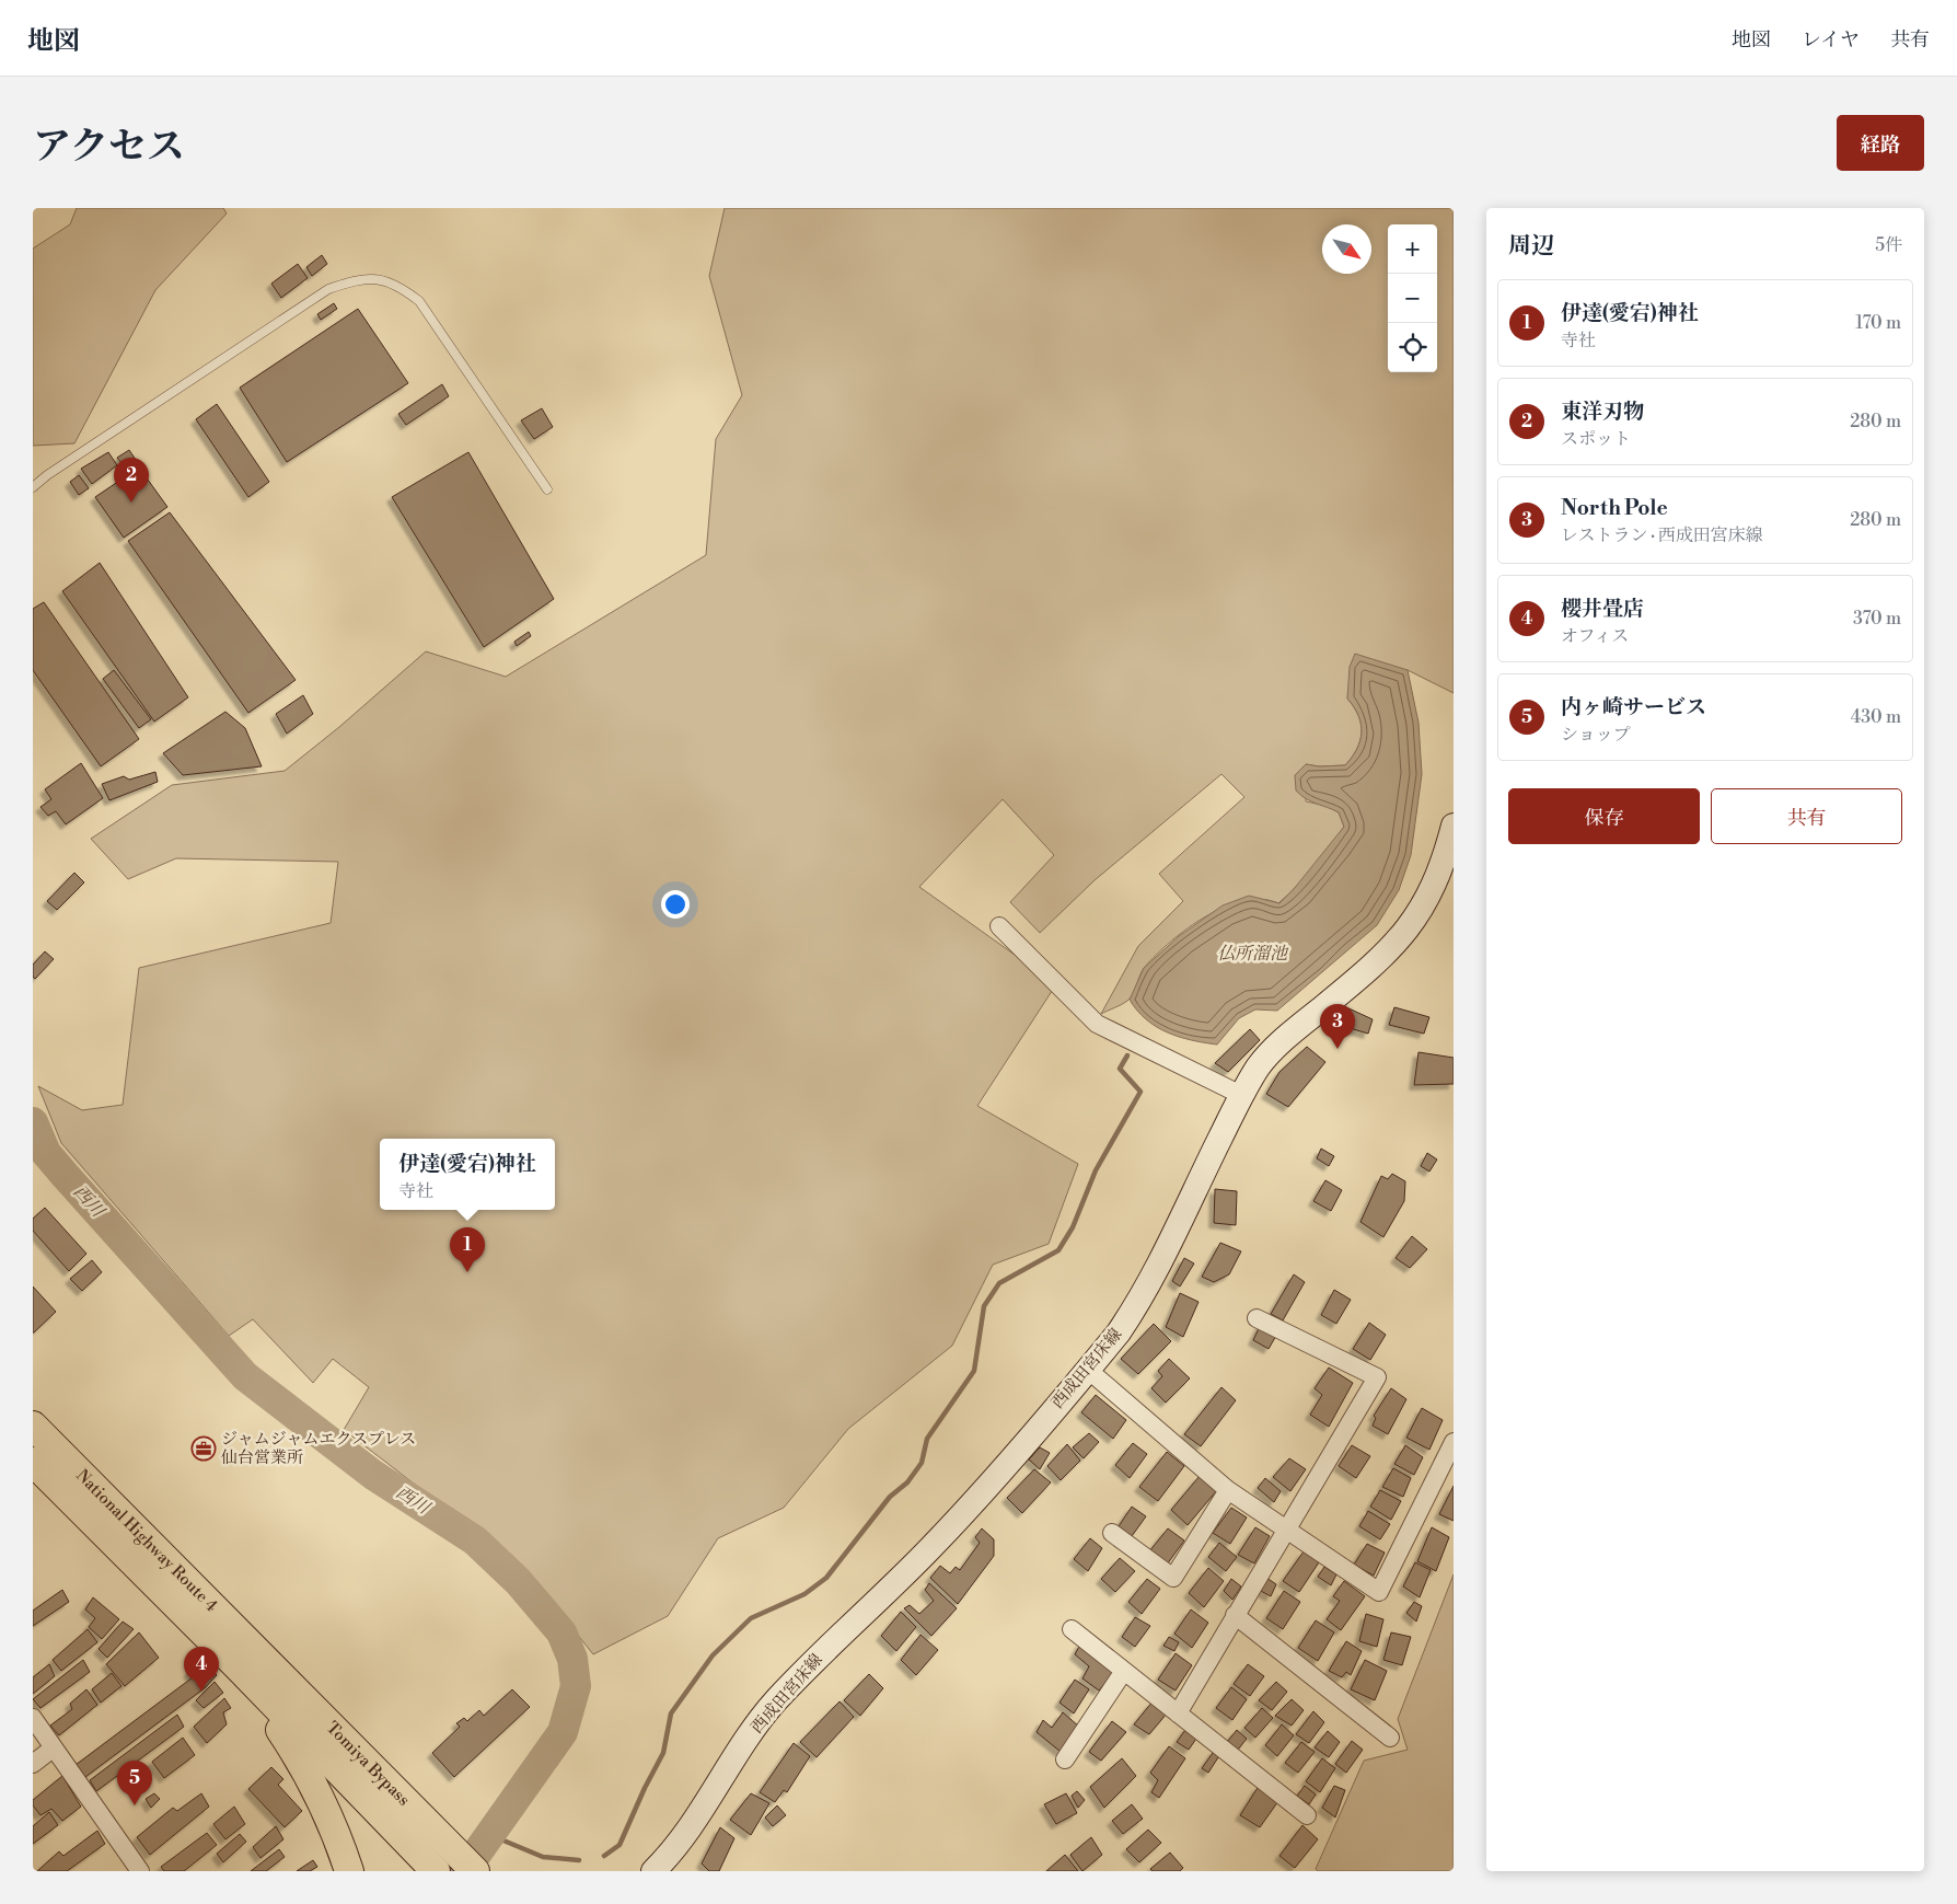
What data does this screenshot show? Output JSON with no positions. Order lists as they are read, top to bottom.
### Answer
{
  "streets": {
    "highway": ["National Highway Route 4", "Tomiya Bypass"],
    "main road": ["西成田宮床線"]
  },
  "crossings": [
    ["National Highway Route 4", "Tomiya Bypass"]
  ],
  "water": ["仏所溜池", "西川"],
  "places": {
    "office": ["ジャムジャムエクスプレス 仙台営業所"]
  },
  "north": "bottom right",
  "page": {
    "header": "地図",
    "nav": ["地図", "レイヤ", "共有"],
    "title": "アクセス",
    "buttons": [
      "経路",
      ["保存", "共有"]
    ],
    "heading": ["周辺", "5件"],
    "map_buttons": ["+", "−"],
    "list": [
      {
        "mark": "1",
        "name": "伊達(愛宕)神社",
        "note": "寺社",
        "value": "170 m"
      },
      {
        "mark": "2",
        "name": "東洋刃物",
        "note": "スポット",
        "value": "280 m"
      },
      {
        "mark": "3",
        "name": "North Pole",
        "note": "レストラン · 西成田宮床線",
        "value": "280 m"
      },
      {
        "mark": "4",
        "name": "櫻井畳店",
        "note": "オフィス",
        "value": "370 m"
      },
      {
        "mark": "5",
        "name": "内ヶ崎サービス",
        "note": "ショップ",
        "value": "430 m"
      }
    ],
    "pins": [
      "2",
      "3",
      "1",
      "4",
      "5"
    ],
    "popup": ["伊達(愛宕)神社", "寺社"]
  }
}
